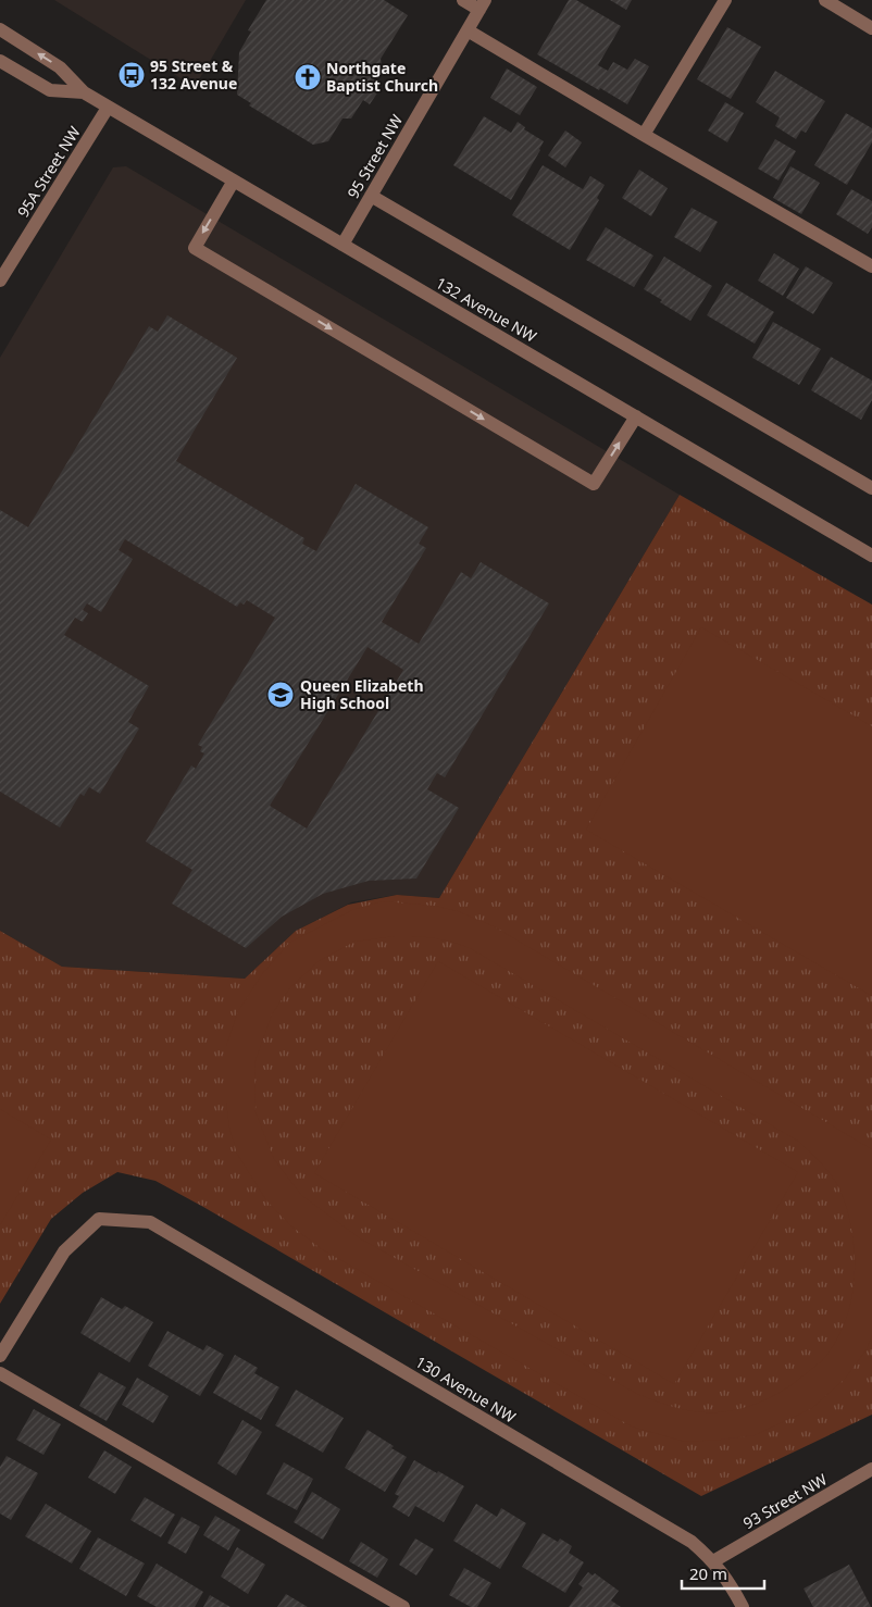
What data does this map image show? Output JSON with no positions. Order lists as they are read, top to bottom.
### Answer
{
  "streets": {
    "street": [
      "95 Street NW",
      "95A Street NW",
      "132 Avenue NW",
      "130 Avenue NW",
      "93 Street NW"
    ]
  },
  "crossings": [
    ["95 Street NW", "132 Avenue NW"],
    ["95A Street NW", "132 Avenue NW"],
    ["130 Avenue NW", "93 Street NW"]
  ],
  "places": {
    "bus stop": ["95 Street & 132 Avenue"],
    "church": ["Northgate Baptist Church"],
    "school or university": ["Queen Elizabeth High School"]
  },
  "scale_bar": "20 m"
}
